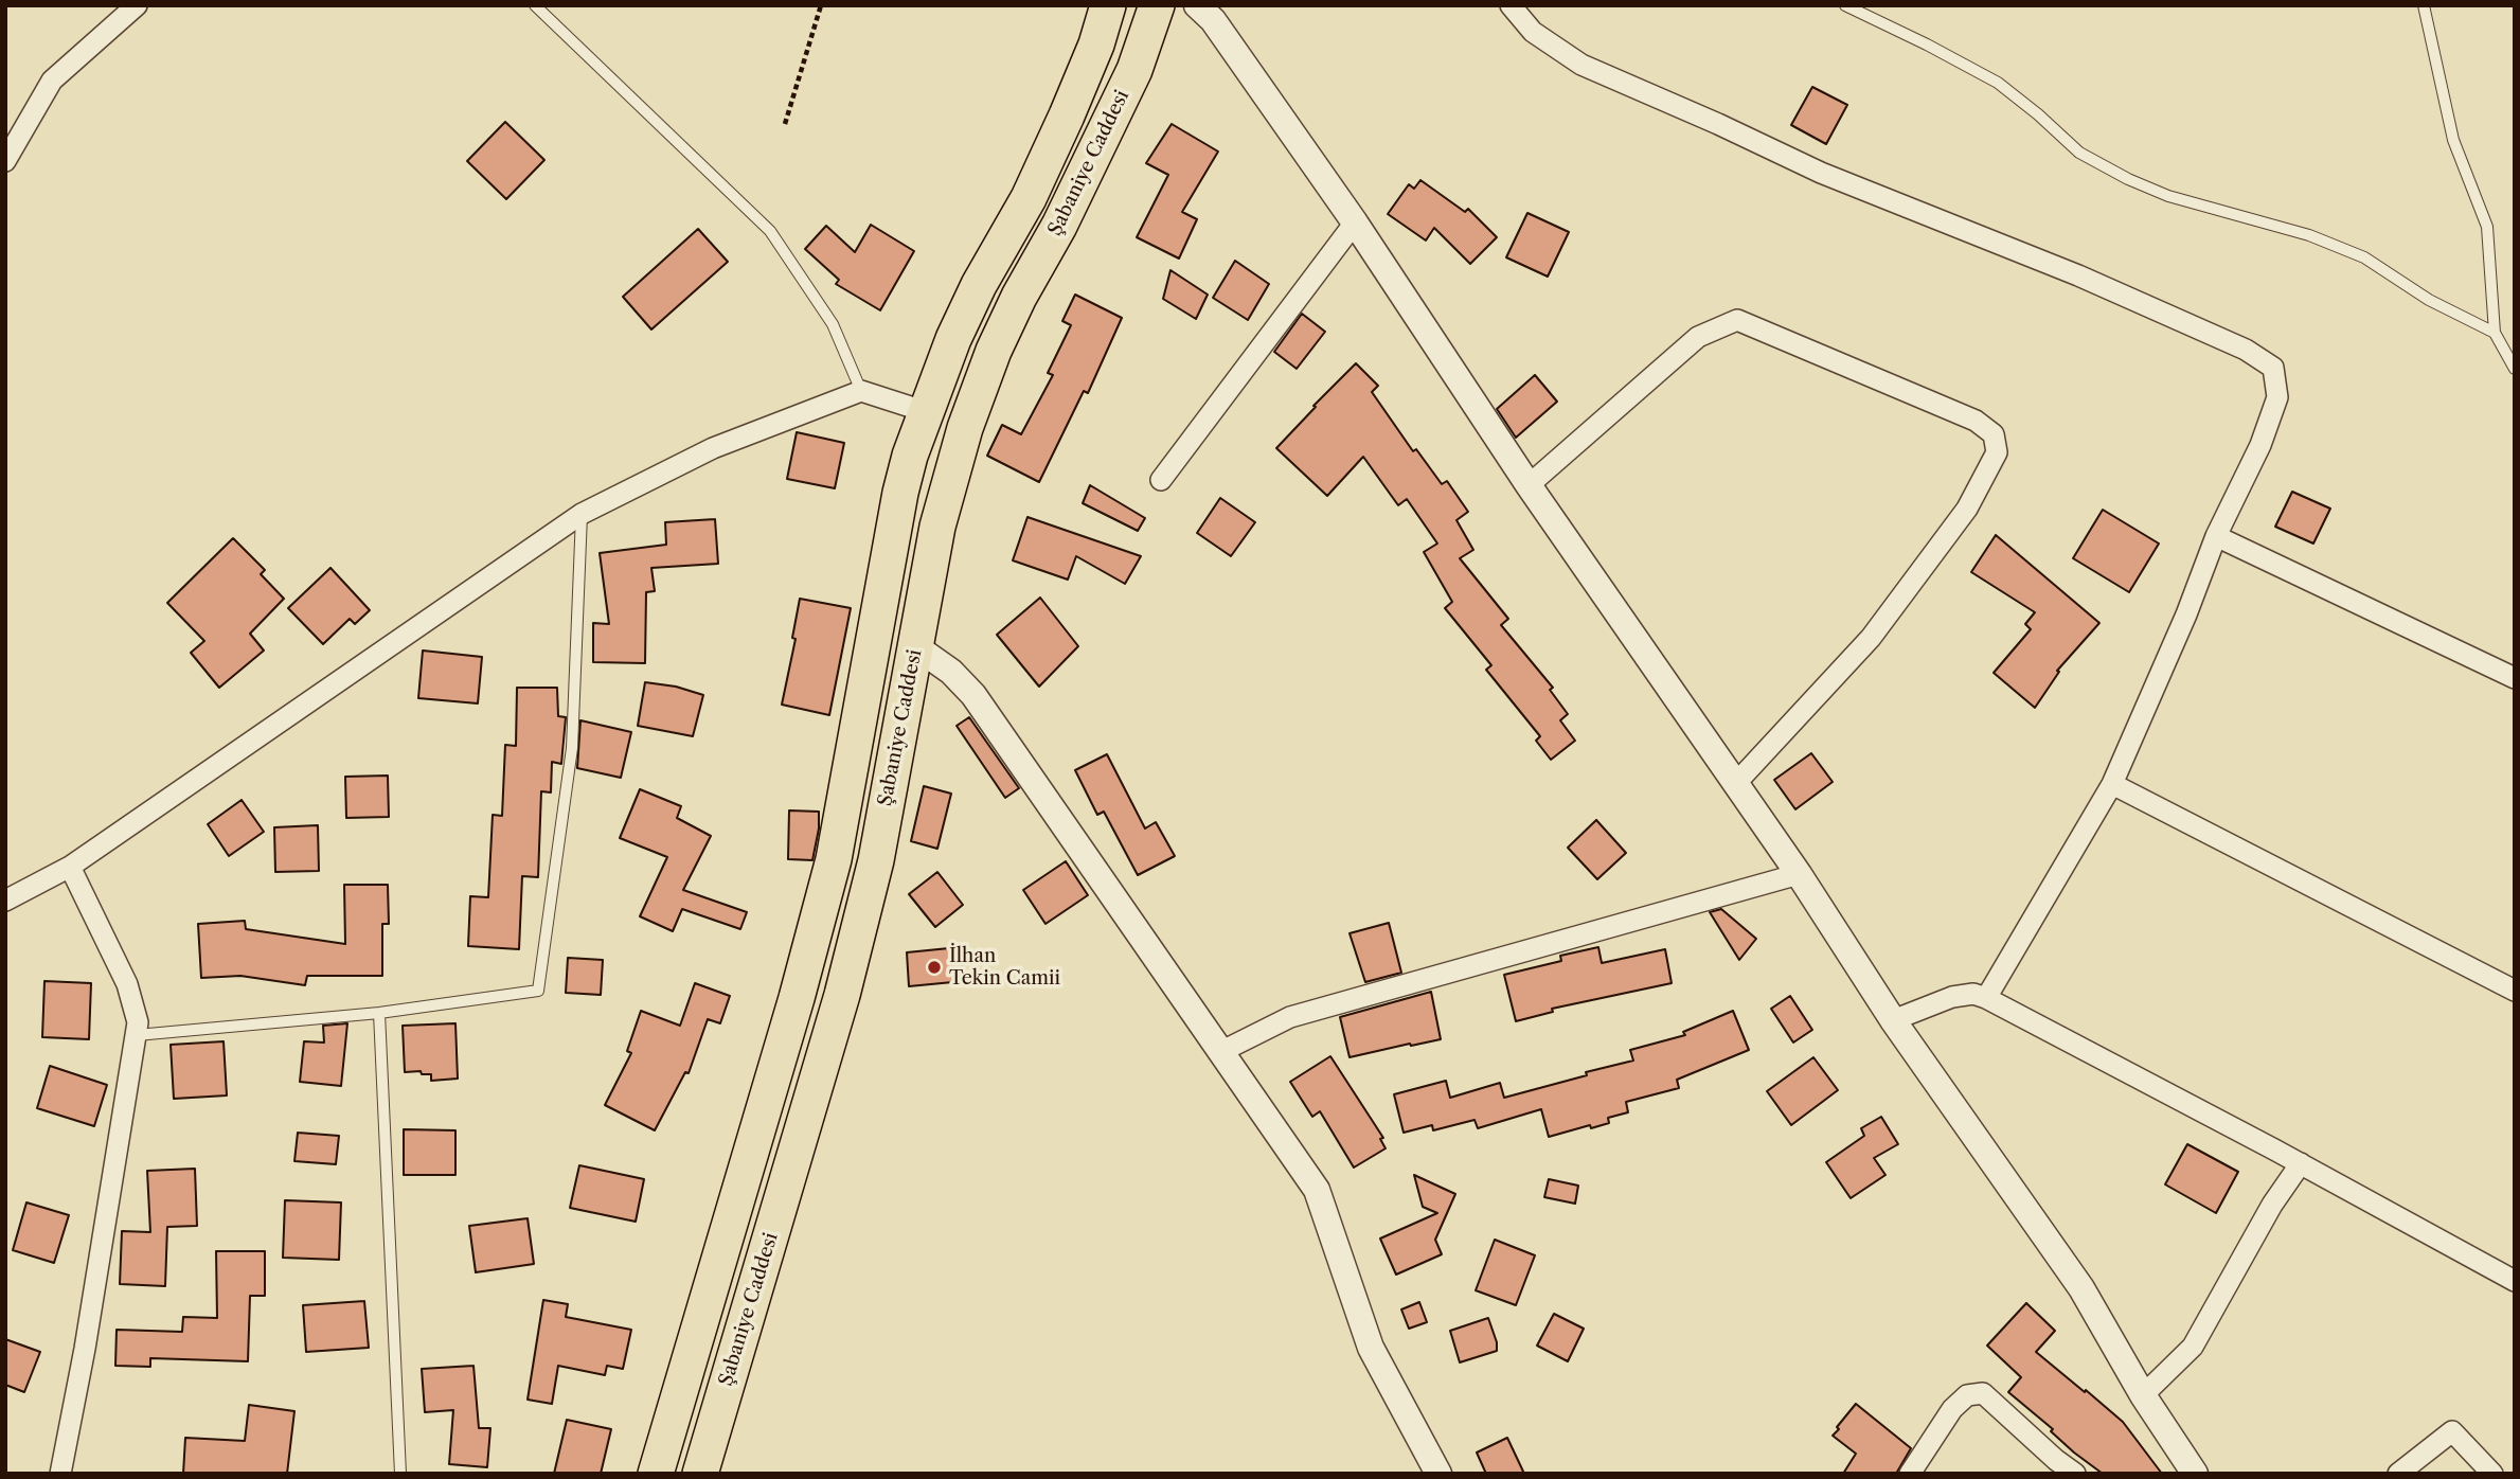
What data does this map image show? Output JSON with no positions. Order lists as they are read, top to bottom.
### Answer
{
  "streets": {
    "highway": ["Şabaniye Caddesi"]
  },
  "places": ["İlhan Tekin Camii"]
}
